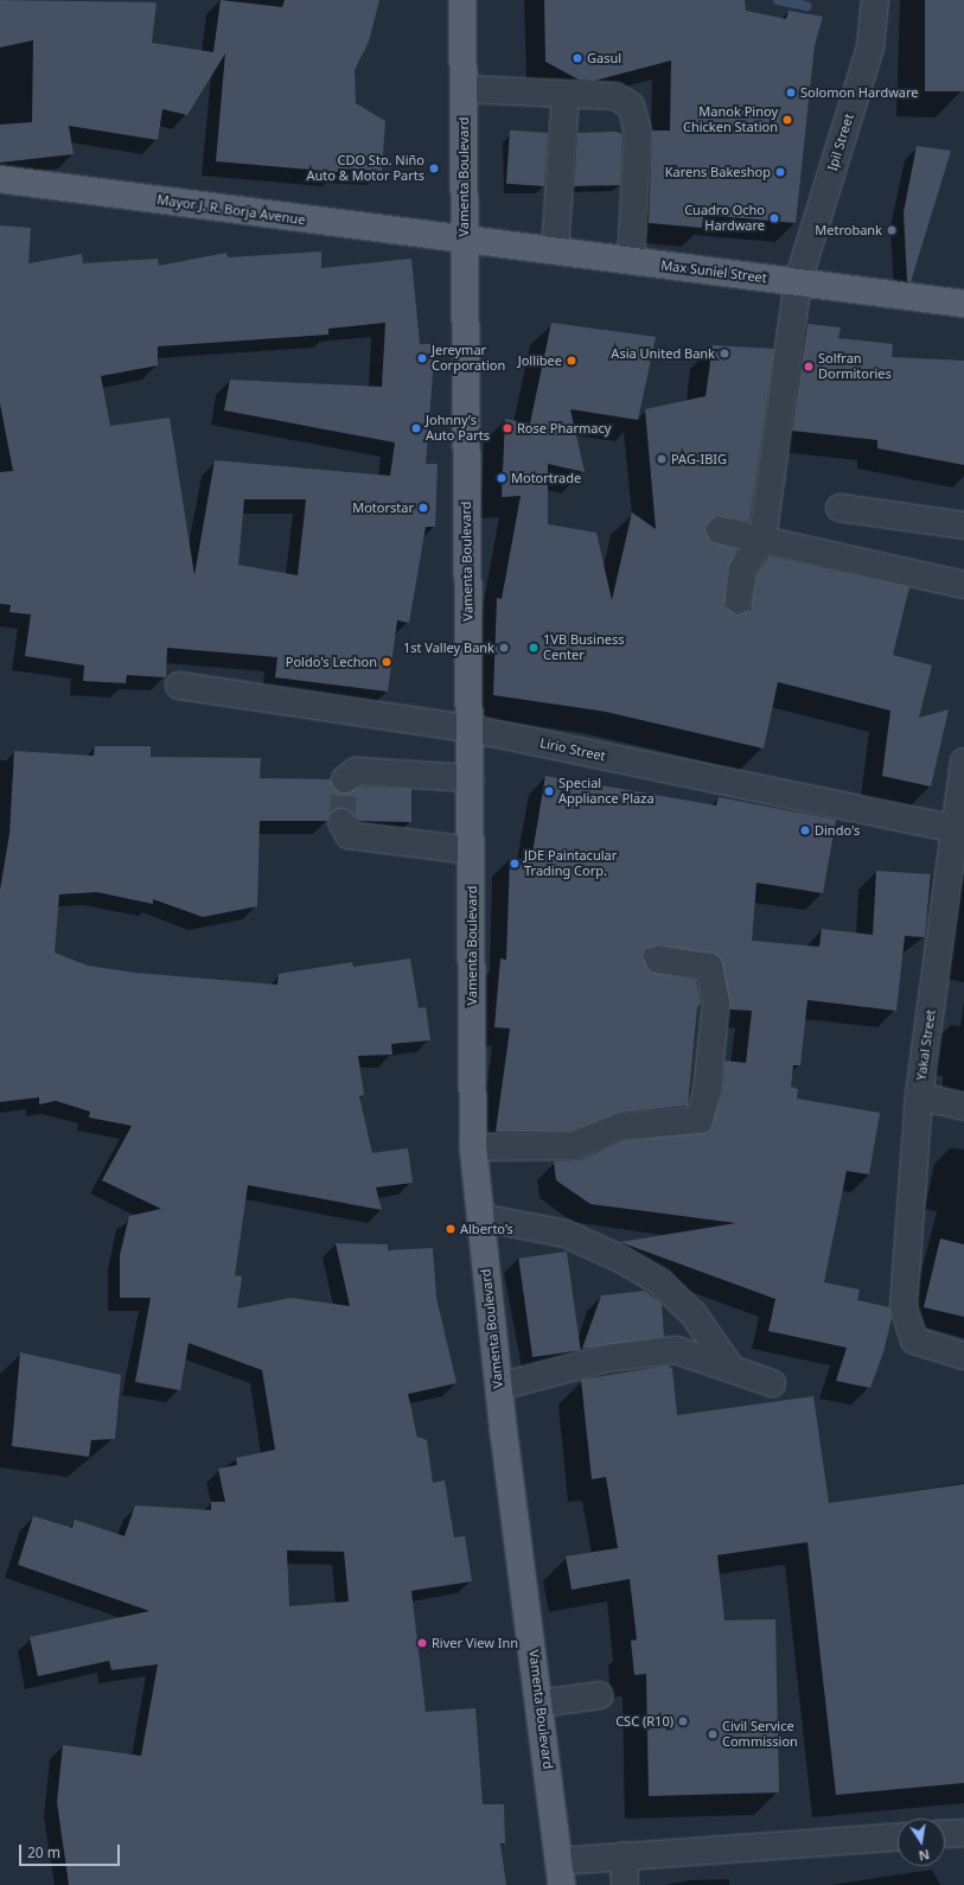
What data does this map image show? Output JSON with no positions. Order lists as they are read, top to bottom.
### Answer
{
  "streets": {
    "main road": ["Vamenta Boulevard", "Mayor J. R. Borja Avenue", "Max Suniel Street"],
    "street": ["Ipil Street", "Lirio Street", "Yakal Street"]
  },
  "crossings": [
    ["Ipil Street", "Max Suniel Street"],
    ["Vamenta Boulevard", "Mayor J. R. Borja Avenue"],
    ["Vamenta Boulevard", "Max Suniel Street"],
    ["Vamenta Boulevard", "Lirio Street"],
    ["Mayor J. R. Borja Avenue", "Max Suniel Street"],
    ["Lirio Street", "Yakal Street"]
  ],
  "places": [
    "Gasul",
    "Solomon Hardware",
    "Manok Pinoy Chicken Station",
    "CDO Sto. Niño Auto & Motor Parts",
    "Karens Bakeshop",
    "Cuadro Ocho Hardware",
    "Metrobank",
    "Asia United Bank",
    "Jereymar Corporation",
    "Jollibee",
    "Solfran Dormitories",
    "Johnny’s Auto Parts",
    "Rose Pharmacy",
    "PAG-IBIG",
    "Motortrade",
    "Motorstar",
    "1st Valley Bank",
    "1VB Business Center",
    "Poldo's Lechon",
    "Special Appliance Plaza",
    "Dindo's",
    "JDE Paintacular Trading Corp.",
    "Alberto’s",
    "River View Inn",
    "CSC (R10)",
    "Civil Service Commission"
  ],
  "scale_bar": "20 m",
  "north": "bottom"
}
